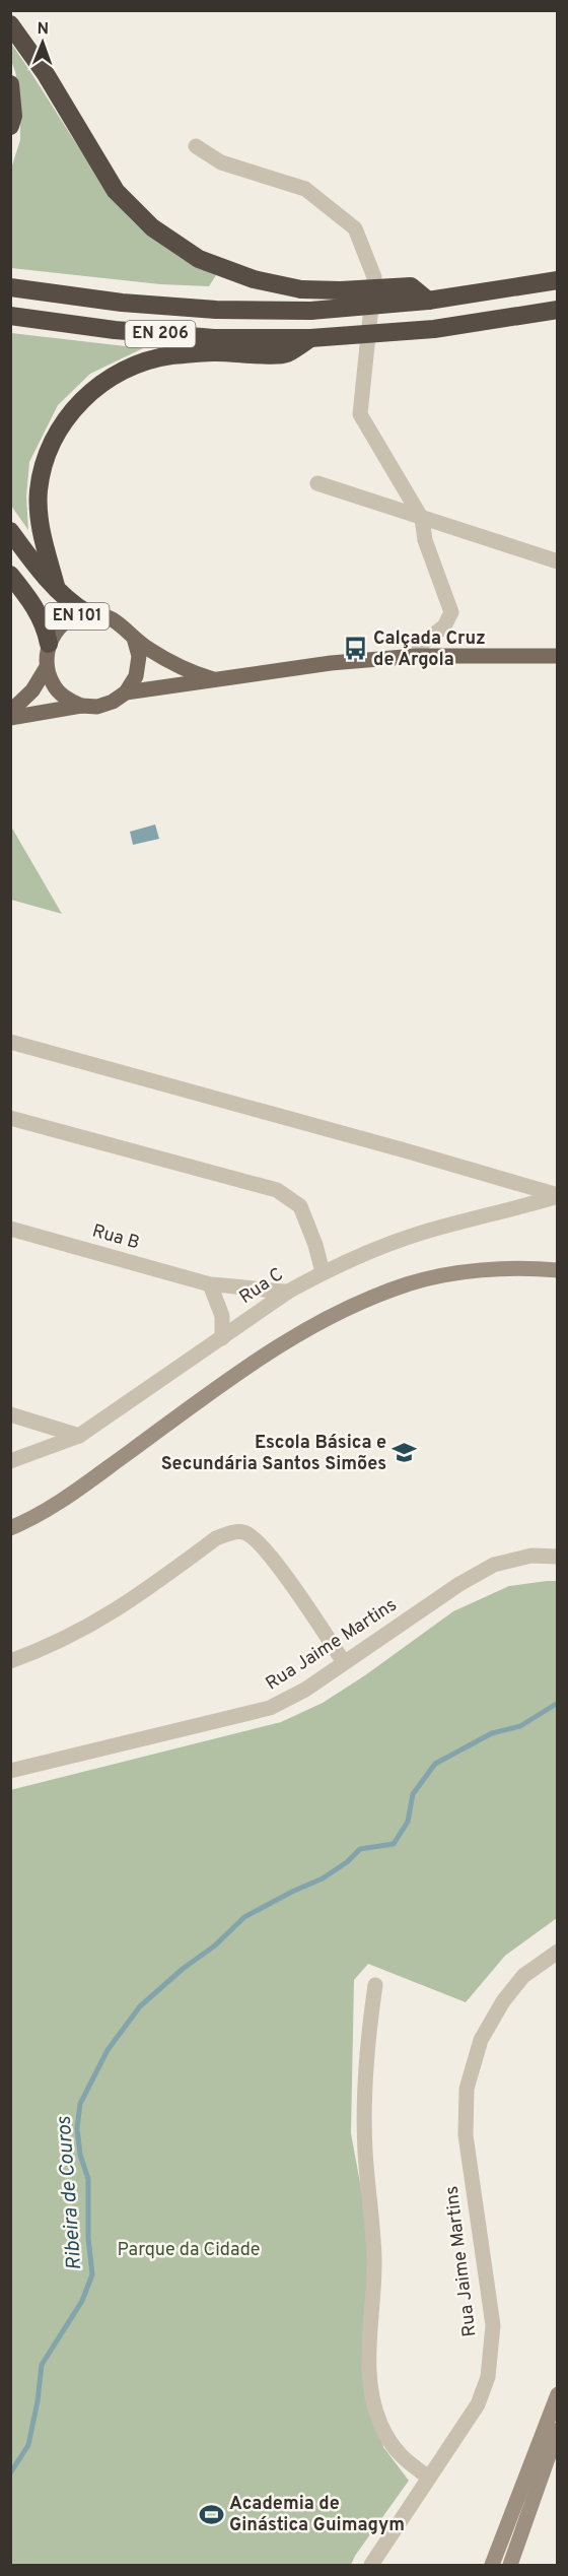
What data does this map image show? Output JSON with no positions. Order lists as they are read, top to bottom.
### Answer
{
  "streets": {
    "highway": ["EN 206"],
    "main road": ["EN 101"],
    "street": ["Rua B", "Rua C", "Rua Jaime Martins"]
  },
  "crossings": [
    ["Rua B", "Rua C"]
  ],
  "water": ["Ribeira de Couros"],
  "parks": ["Parque da Cidade"],
  "places": {
    "bus stop": ["Calçada Cruz de Argola"],
    "school or university": ["Escola Básica e Secundária Santos Simões"],
    "sports": ["Academia de Ginástica Guimagym"]
  },
  "north": "top"
}
